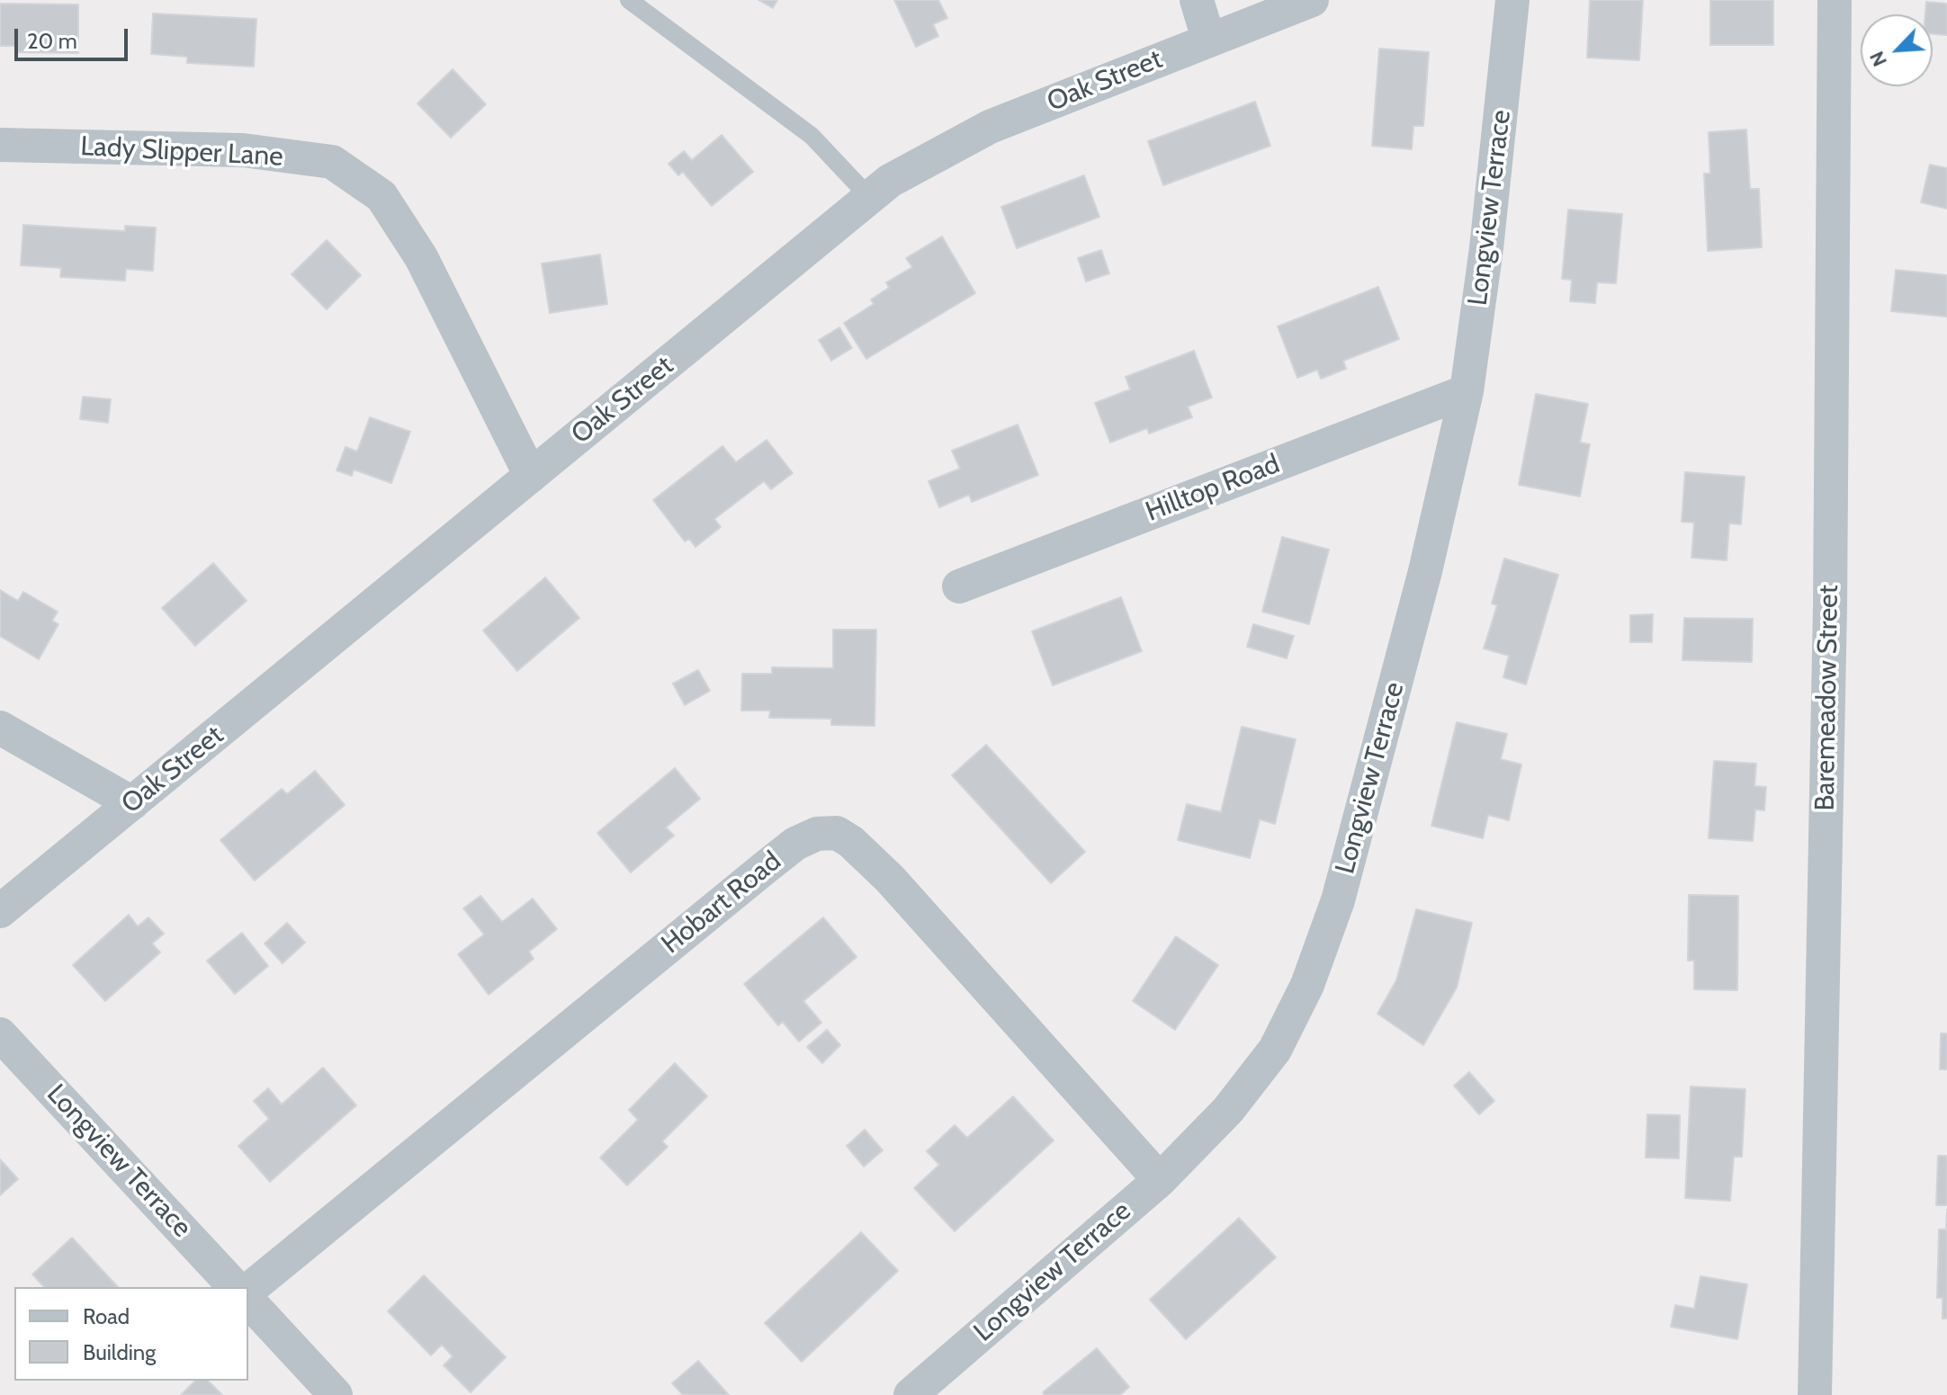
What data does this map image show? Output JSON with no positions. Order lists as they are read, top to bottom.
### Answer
{
  "streets": {
    "street": [
      "Oak Street",
      "Lady Slipper Lane",
      "Longview Terrace",
      "Hilltop Road",
      "Baremeadow Street",
      "Hobart Road"
    ]
  },
  "crossings": [
    ["Oak Street", "Lady Slipper Lane"],
    ["Longview Terrace", "Hilltop Road"],
    ["Longview Terrace", "Hobart Road"]
  ],
  "legend": ["Road", "Building"],
  "scale_bar": "20 m",
  "north": "bottom left"
}
